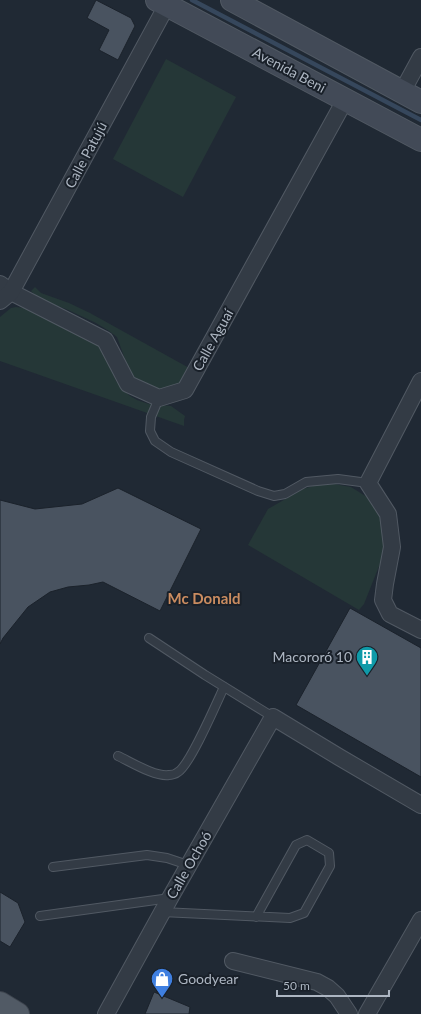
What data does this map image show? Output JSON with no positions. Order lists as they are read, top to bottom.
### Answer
{
  "streets": {
    "street": [
      "Avenida Beni",
      "Calle Patujú",
      "Calle Aguaí",
      "Calle Ochoó"
    ]
  },
  "crossings": [
    ["Avenida Beni", "Calle Patujú"],
    ["Avenida Beni", "Calle Aguaí"]
  ],
  "districts": ["Mc Donald"],
  "places": {
    "building": ["Macororó 10"],
    "shop": ["Goodyear"]
  },
  "scale_bar": "50 m"
}
